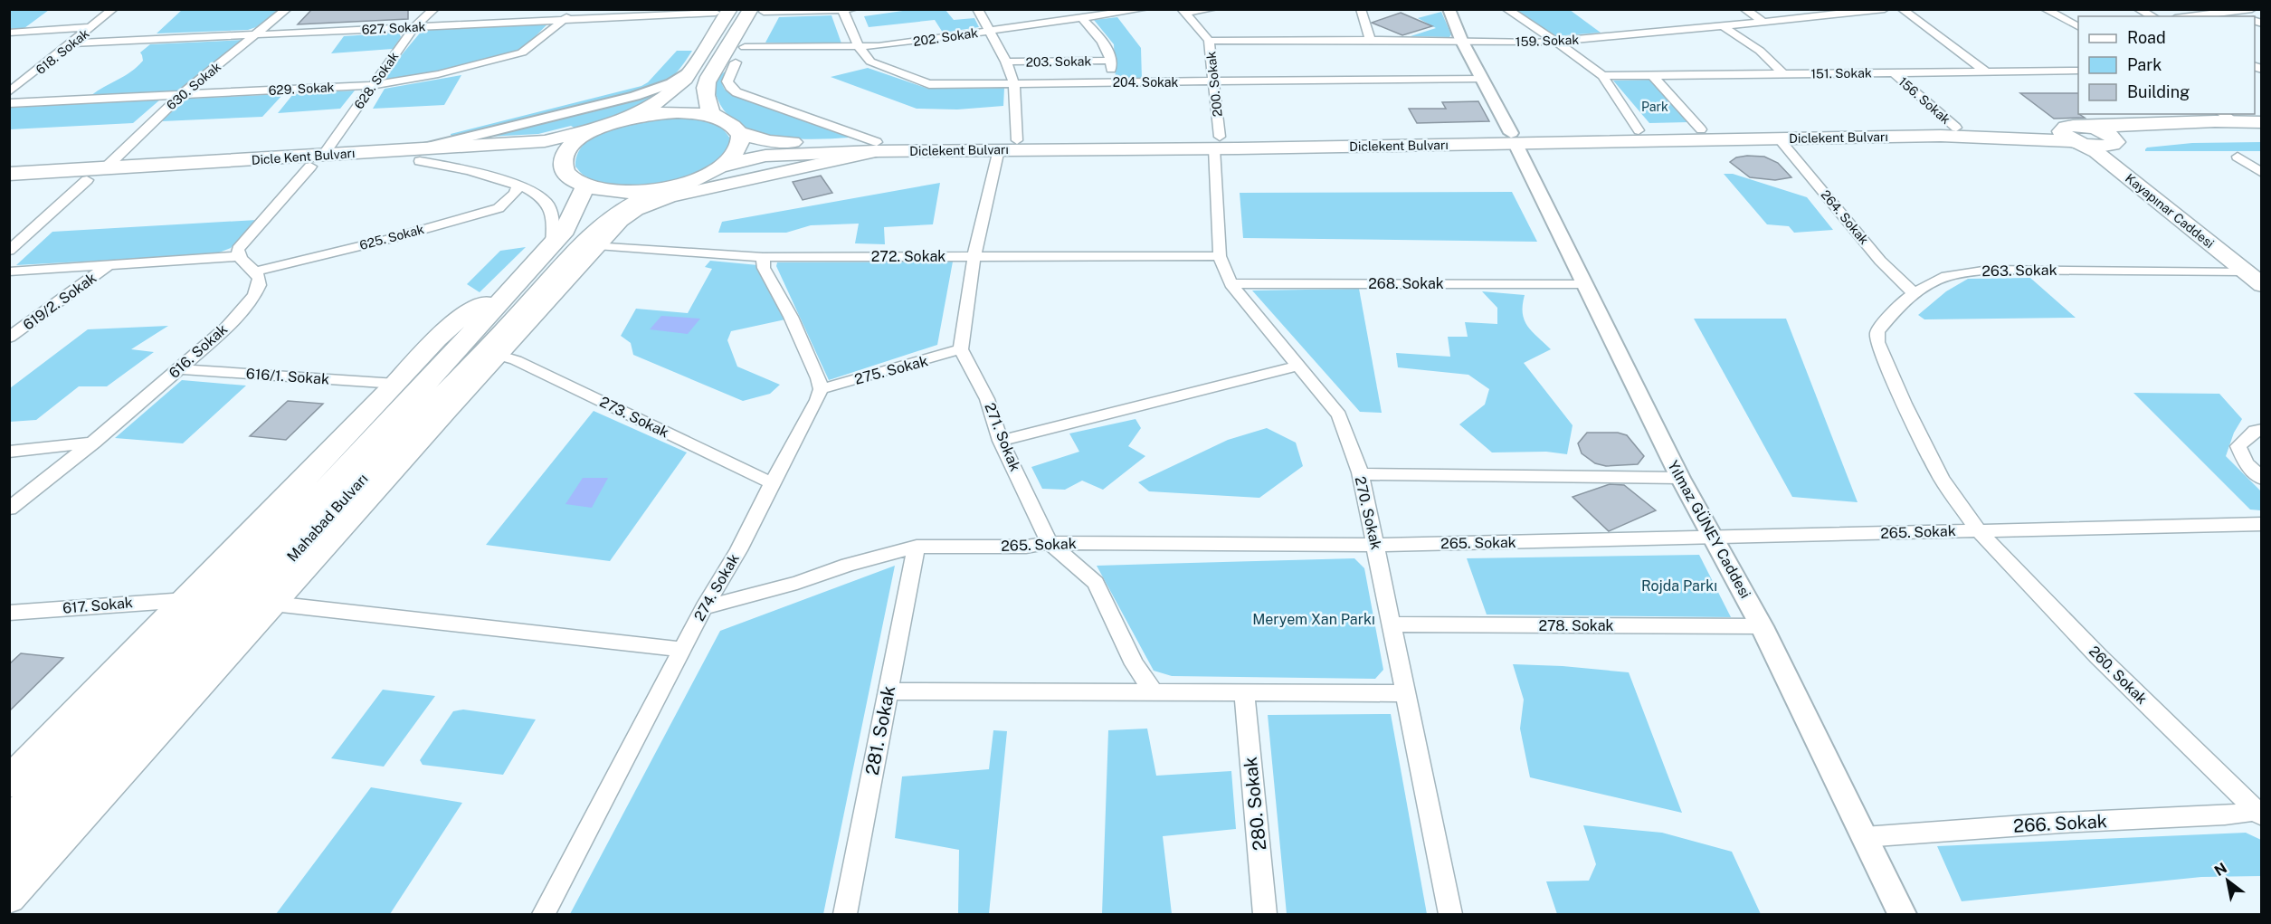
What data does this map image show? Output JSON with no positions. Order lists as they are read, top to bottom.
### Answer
{
  "streets": {
    "main road": [
      "Diclekent Bulvarı",
      "Dicle Kent Bulvarı",
      "Kayapınar Caddesi",
      "Mahabad Bulvarı"
    ],
    "street": [
      "627. Sokak",
      "202. Sokak",
      "159. Sokak",
      "618. Sokak",
      "203. Sokak",
      "151. Sokak",
      "628. Sokak",
      "204. Sokak",
      "200. Sokak",
      "630. Sokak",
      "629. Sokak",
      "156. Sokak",
      "264. Sokak",
      "625. Sokak",
      "272. Sokak",
      "263. Sokak",
      "268. Sokak",
      "619/2. Sokak",
      "616. Sokak",
      "275. Sokak",
      "616/1. Sokak",
      "273. Sokak",
      "271. Sokak",
      "270. Sokak",
      "Yılmaz GÜNEY Caddesi",
      "265. Sokak",
      "274. Sokak",
      "617. Sokak",
      "278. Sokak",
      "260. Sokak",
      "281. Sokak",
      "280. Sokak",
      "266. Sokak"
    ]
  },
  "crossings": [
    ["627. Sokak", "618. Sokak"],
    ["627. Sokak", "628. Sokak"],
    ["627. Sokak", "630. Sokak"],
    ["627. Sokak", "629. Sokak"],
    ["202. Sokak", "204. Sokak"],
    ["159. Sokak", "200. Sokak"],
    ["151. Sokak", "156. Sokak"],
    ["628. Sokak", "629. Sokak"],
    ["628. Sokak", "Dicle Kent Bulvarı"],
    ["204. Sokak", "200. Sokak"],
    ["200. Sokak", "Diclekent Bulvarı"],
    ["200. Sokak", "270. Sokak"],
    ["630. Sokak", "629. Sokak"],
    ["630. Sokak", "Dicle Kent Bulvarı"],
    ["156. Sokak", "Diclekent Bulvarı"],
    ["Diclekent Bulvarı", "Kayapınar Caddesi"],
    ["Diclekent Bulvarı", "264. Sokak"],
    ["Diclekent Bulvarı", "270. Sokak"],
    ["Diclekent Bulvarı", "Yılmaz GÜNEY Caddesi"],
    ["Dicle Kent Bulvarı", "Mahabad Bulvarı"],
    ["Kayapınar Caddesi", "263. Sokak"],
    ["264. Sokak", "263. Sokak"],
    ["625. Sokak", "616. Sokak"],
    ["272. Sokak", "270. Sokak"],
    ["263. Sokak", "265. Sokak"],
    ["263. Sokak", "260. Sokak"],
    ["268. Sokak", "270. Sokak"],
    ["268. Sokak", "Yılmaz GÜNEY Caddesi"],
    ["616. Sokak", "616/1. Sokak"],
    ["275. Sokak", "271. Sokak"],
    ["275. Sokak", "274. Sokak"],
    ["273. Sokak", "274. Sokak"],
    ["271. Sokak", "265. Sokak"],
    ["270. Sokak", "265. Sokak"],
    ["270. Sokak", "278. Sokak"],
    ["Yılmaz GÜNEY Caddesi", "265. Sokak"],
    ["Yılmaz GÜNEY Caddesi", "278. Sokak"],
    ["Yılmaz GÜNEY Caddesi", "266. Sokak"],
    ["265. Sokak", "274. Sokak"],
    ["265. Sokak", "260. Sokak"],
    ["265. Sokak", "281. Sokak"],
    ["260. Sokak", "266. Sokak"]
  ],
  "parks": ["Park", "Rojda Parkı", "Meryem Xan Parkı"],
  "legend": ["Road", "Park", "Building"],
  "north": "top left"
}
